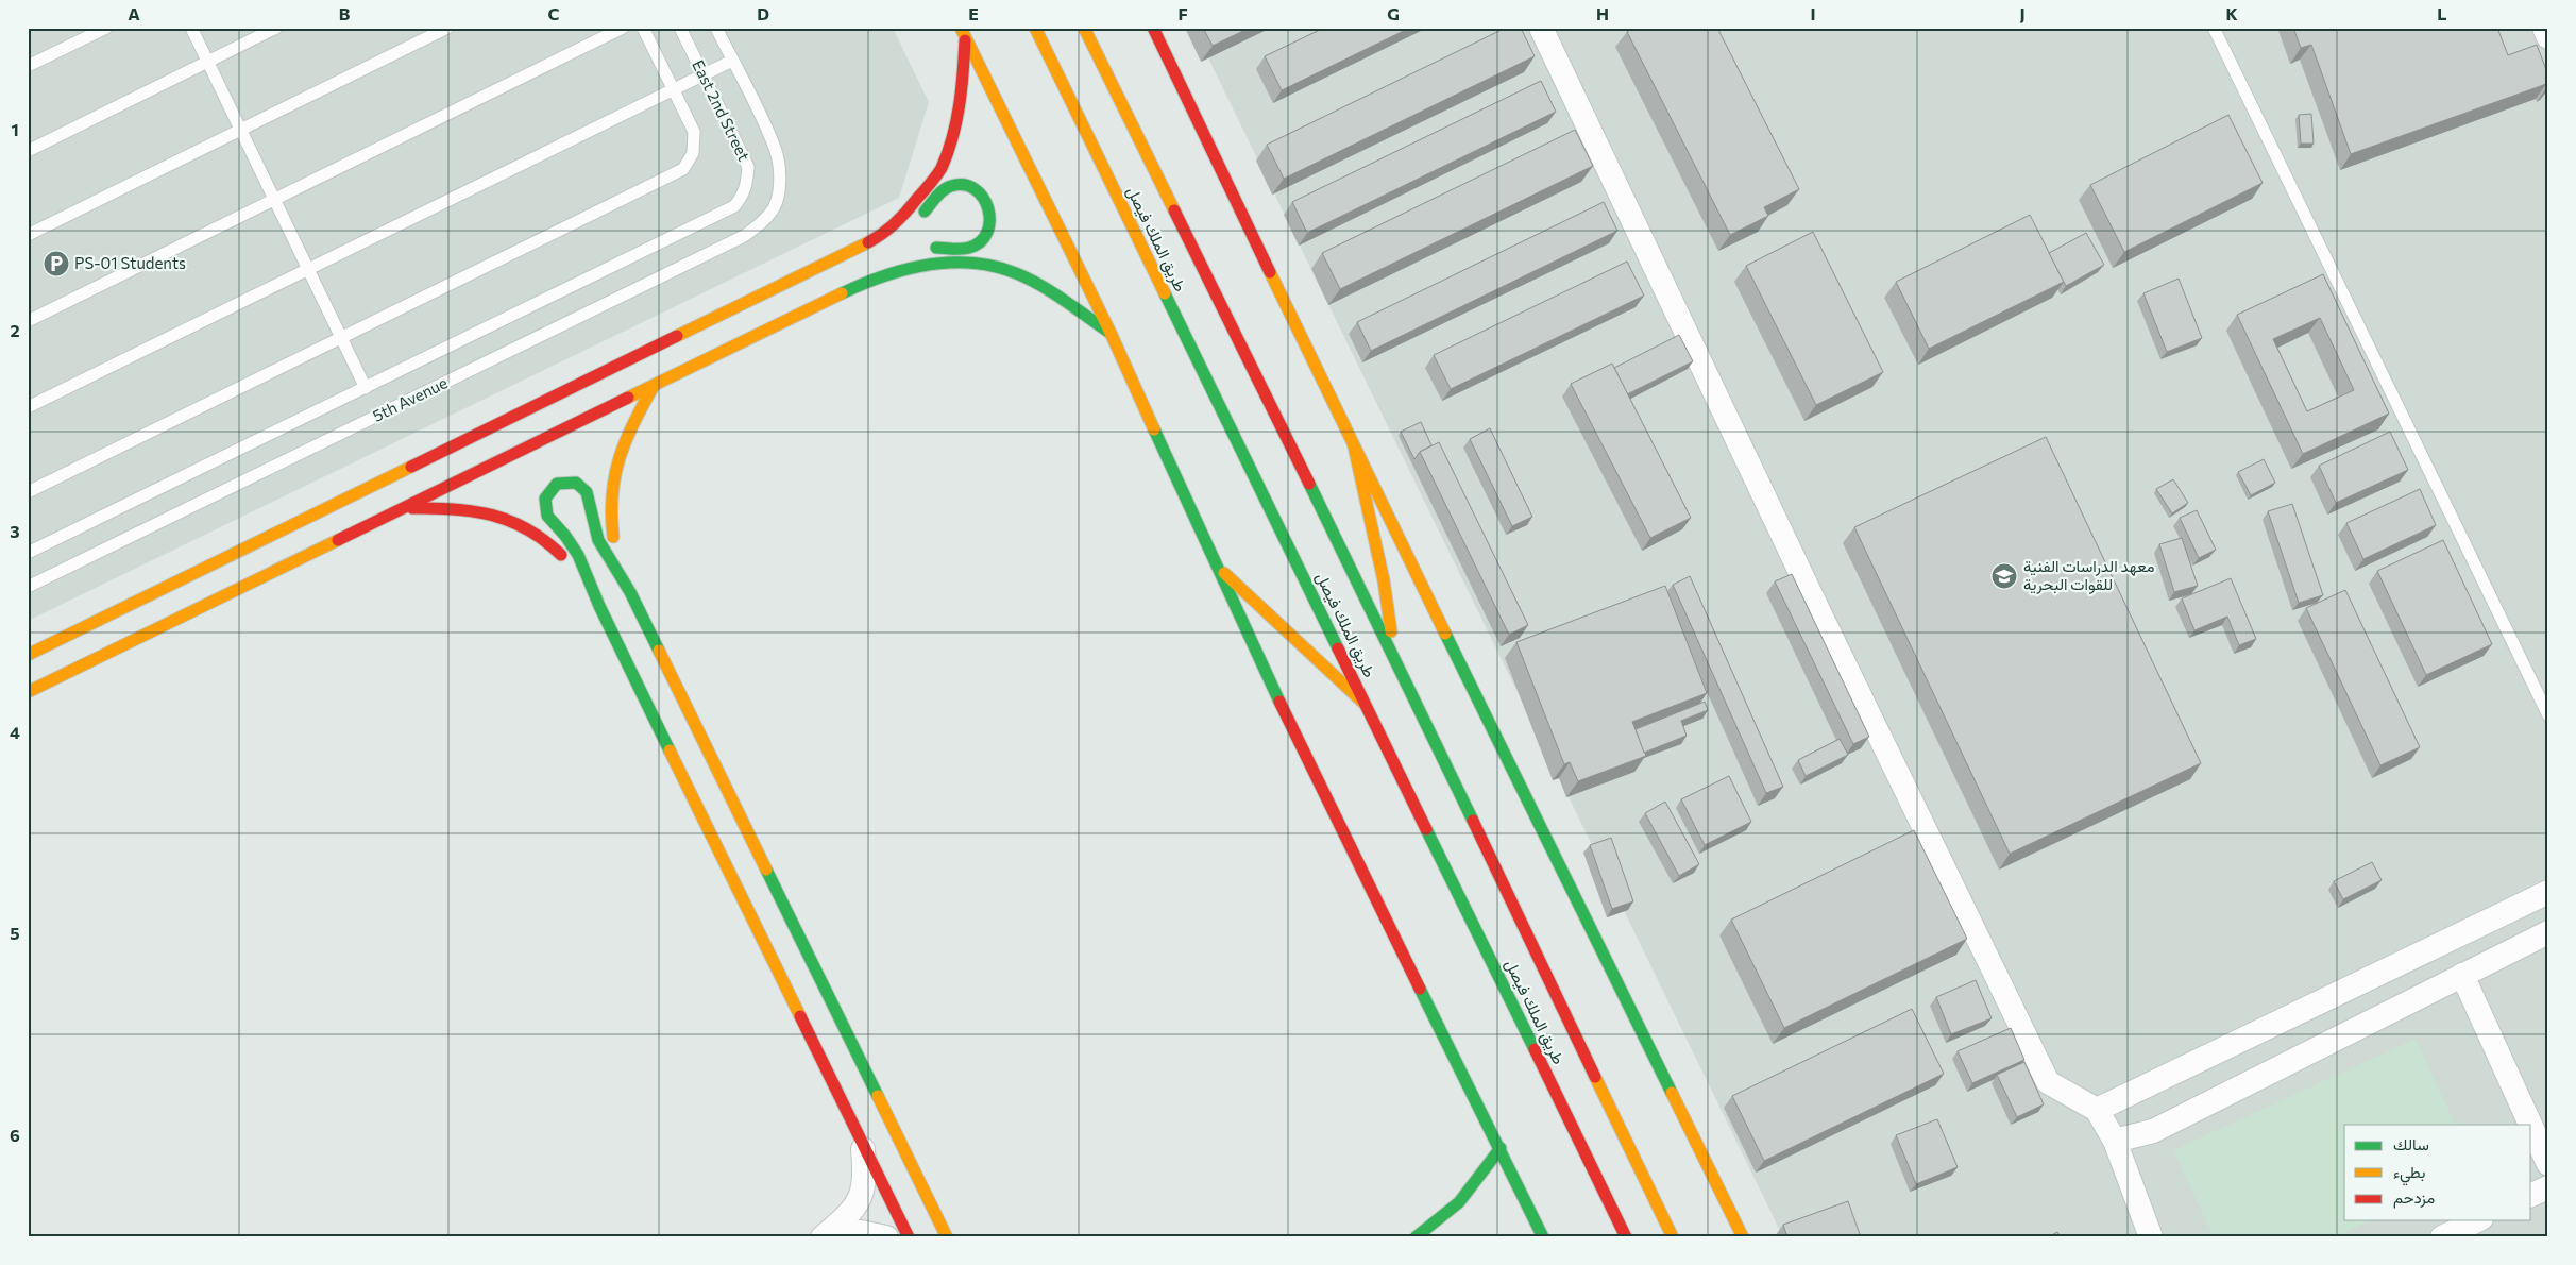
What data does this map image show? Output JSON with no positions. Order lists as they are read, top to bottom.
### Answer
{
  "streets": {
    "main road": ["طريق الملك فيصل"],
    "lane": ["East 2nd Street", "5th Avenue"]
  },
  "crossings": [
    ["East 2nd Street", "5th Avenue"]
  ],
  "places": {
    "parking": ["PS-01 Students"],
    "school or university": ["معهد الدراسات الفنية للقوات البحرية"]
  },
  "legend": ["سالك", "بطيء", "مزدحم"],
  "grid": {
    "columns": [
      "A",
      "B",
      "C",
      "D",
      "E",
      "F",
      "G",
      "H",
      "I",
      "J",
      "K",
      "L"
    ],
    "rows": [
      "1",
      "2",
      "3",
      "4",
      "5",
      "6"
    ]
  }
}
